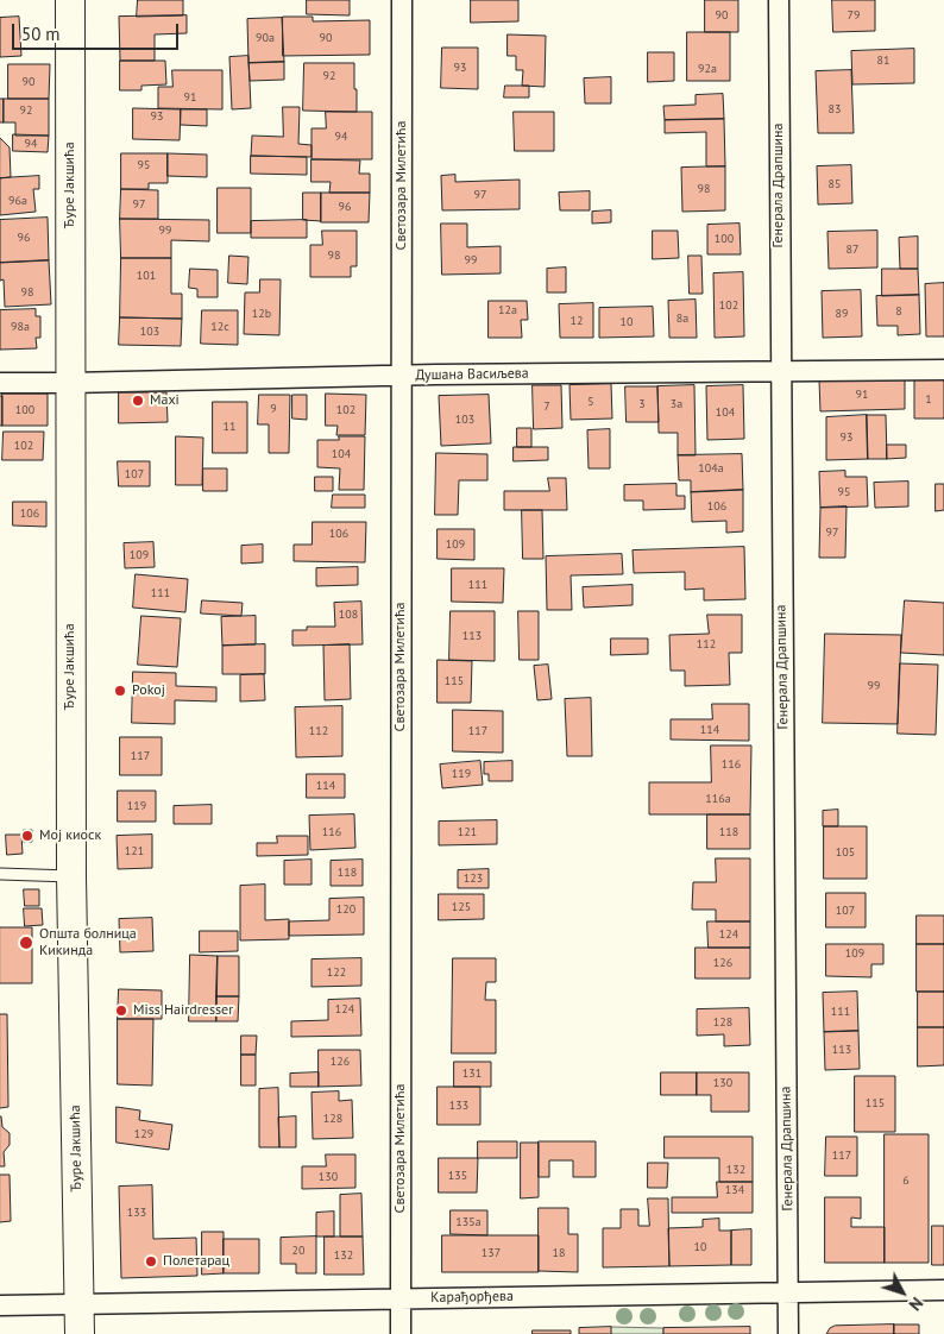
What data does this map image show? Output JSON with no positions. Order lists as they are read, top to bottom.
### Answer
{
  "streets": {
    "main road": ["Ђуре Јакшића"],
    "street": [
      "Светозара Милетића",
      "Генерала Драпшина",
      "Душана Васиљева",
      "Карађорђева"
    ]
  },
  "crossings": [
    ["Ђуре Јакшића", "Душана Васиљева"],
    ["Ђуре Јакшића", "Карађорђева"],
    ["Светозара Милетића", "Душана Васиљева"],
    ["Светозара Милетића", "Карађорђева"],
    ["Генерала Драпшина", "Душана Васиљева"],
    ["Генерала Драпшина", "Карађорђева"]
  ],
  "places": [
    "Maxi",
    "Pokoj",
    "Мој киоск",
    "Општа болница Кикинда",
    "Miss Hairdresser",
    "Полетарац"
  ],
  "house_numbers": [
    "90",
    "79",
    "90a",
    "90",
    "81",
    "93",
    "92a",
    "92",
    "90",
    "91",
    "83",
    "92",
    "93",
    "94",
    "94",
    "95",
    "85",
    "98",
    "97",
    "96a",
    "97",
    "96",
    "99",
    "96",
    "100",
    "87",
    "98",
    "99",
    "101",
    "98",
    "102",
    "12a",
    "8",
    "12b",
    "89",
    "8a",
    "12",
    "10",
    "98a",
    "12c",
    "103",
    "91",
    "1",
    "5",
    "3",
    "3a",
    "7",
    "9",
    "100",
    "102",
    "104",
    "103",
    "11",
    "93",
    "102",
    "104",
    "104a",
    "107",
    "95",
    "106",
    "106",
    "97",
    "106",
    "109",
    "109",
    "111",
    "111",
    "108",
    "113",
    "112",
    "115",
    "99",
    "114",
    "112",
    "117",
    "117",
    "116",
    "119",
    "114",
    "116a",
    "119",
    "116",
    "121",
    "118",
    "121",
    "105",
    "118",
    "123",
    "125",
    "120",
    "107",
    "124",
    "109",
    "126",
    "122",
    "124",
    "111",
    "128",
    "113",
    "126",
    "131",
    "130",
    "115",
    "133",
    "128",
    "129",
    "117",
    "132",
    "135",
    "130",
    "6",
    "134",
    "133",
    "135a",
    "10",
    "20",
    "137",
    "18",
    "132"
  ],
  "scale_bar": "50 m",
  "north": "bottom right"
}
